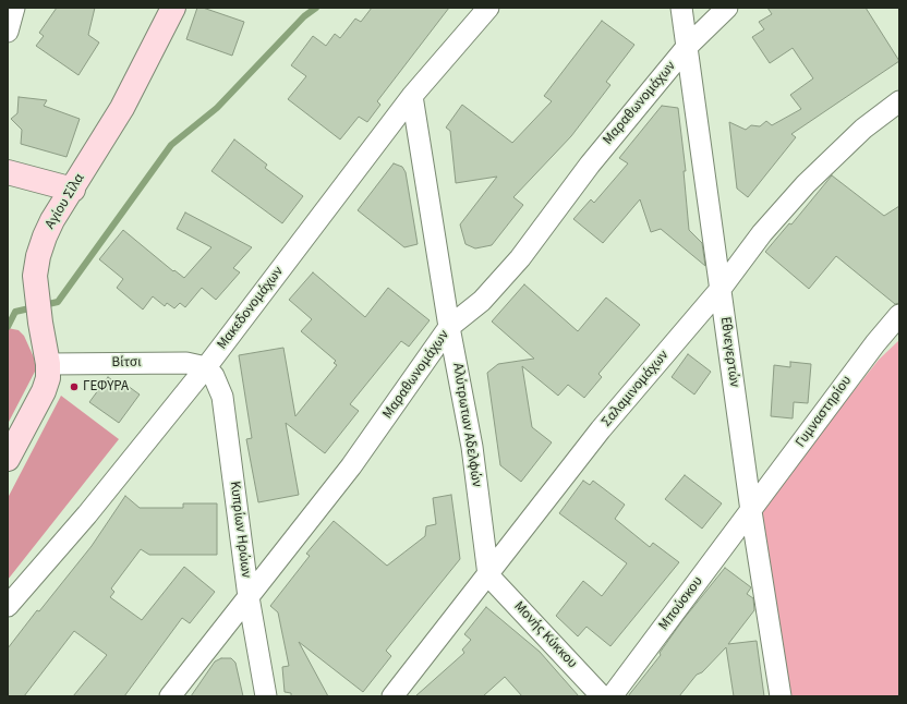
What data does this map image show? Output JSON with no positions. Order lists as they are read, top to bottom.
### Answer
{
  "streets": {
    "street": [
      "Μαραθωνομάχων",
      "Αγίου Σίλα",
      "Μακεδονομάχων",
      "Εθνεγερτών",
      "Βίτσι",
      "Σαλαμινομάχων",
      "Γυμναστηρίου",
      "Αλύτρωτων Αδελφών",
      "Κυπρίων Ηρώων",
      "Μπούσκου",
      "Μονής Κύκκου"
    ]
  },
  "crossings": [
    ["Μαραθωνομάχων", "Εθνεγερτών"],
    ["Μαραθωνομάχων", "Αλύτρωτων Αδελφών"],
    ["Μαραθωνομάχων", "Κυπρίων Ηρώων"],
    ["Αγίου Σίλα", "Βίτσι"],
    ["Μακεδονομάχων", "Βίτσι"],
    ["Μακεδονομάχων", "Αλύτρωτων Αδελφών"],
    ["Μακεδονομάχων", "Κυπρίων Ηρώων"],
    ["Εθνεγερτών", "Σαλαμινομάχων"],
    ["Εθνεγερτών", "Γυμναστηρίου"],
    ["Εθνεγερτών", "Μπούσκου"],
    ["Βίτσι", "Κυπρίων Ηρώων"],
    ["Σαλαμινομάχων", "Αλύτρωτων Αδελφών"],
    ["Σαλαμινομάχων", "Μονής Κύκκου"],
    ["Γυμναστηρίου", "Μπούσκου"],
    ["Αλύτρωτων Αδελφών", "Μονής Κύκκου"]
  ],
  "places": ["ΓΕΦΥΡΑ"]
}
